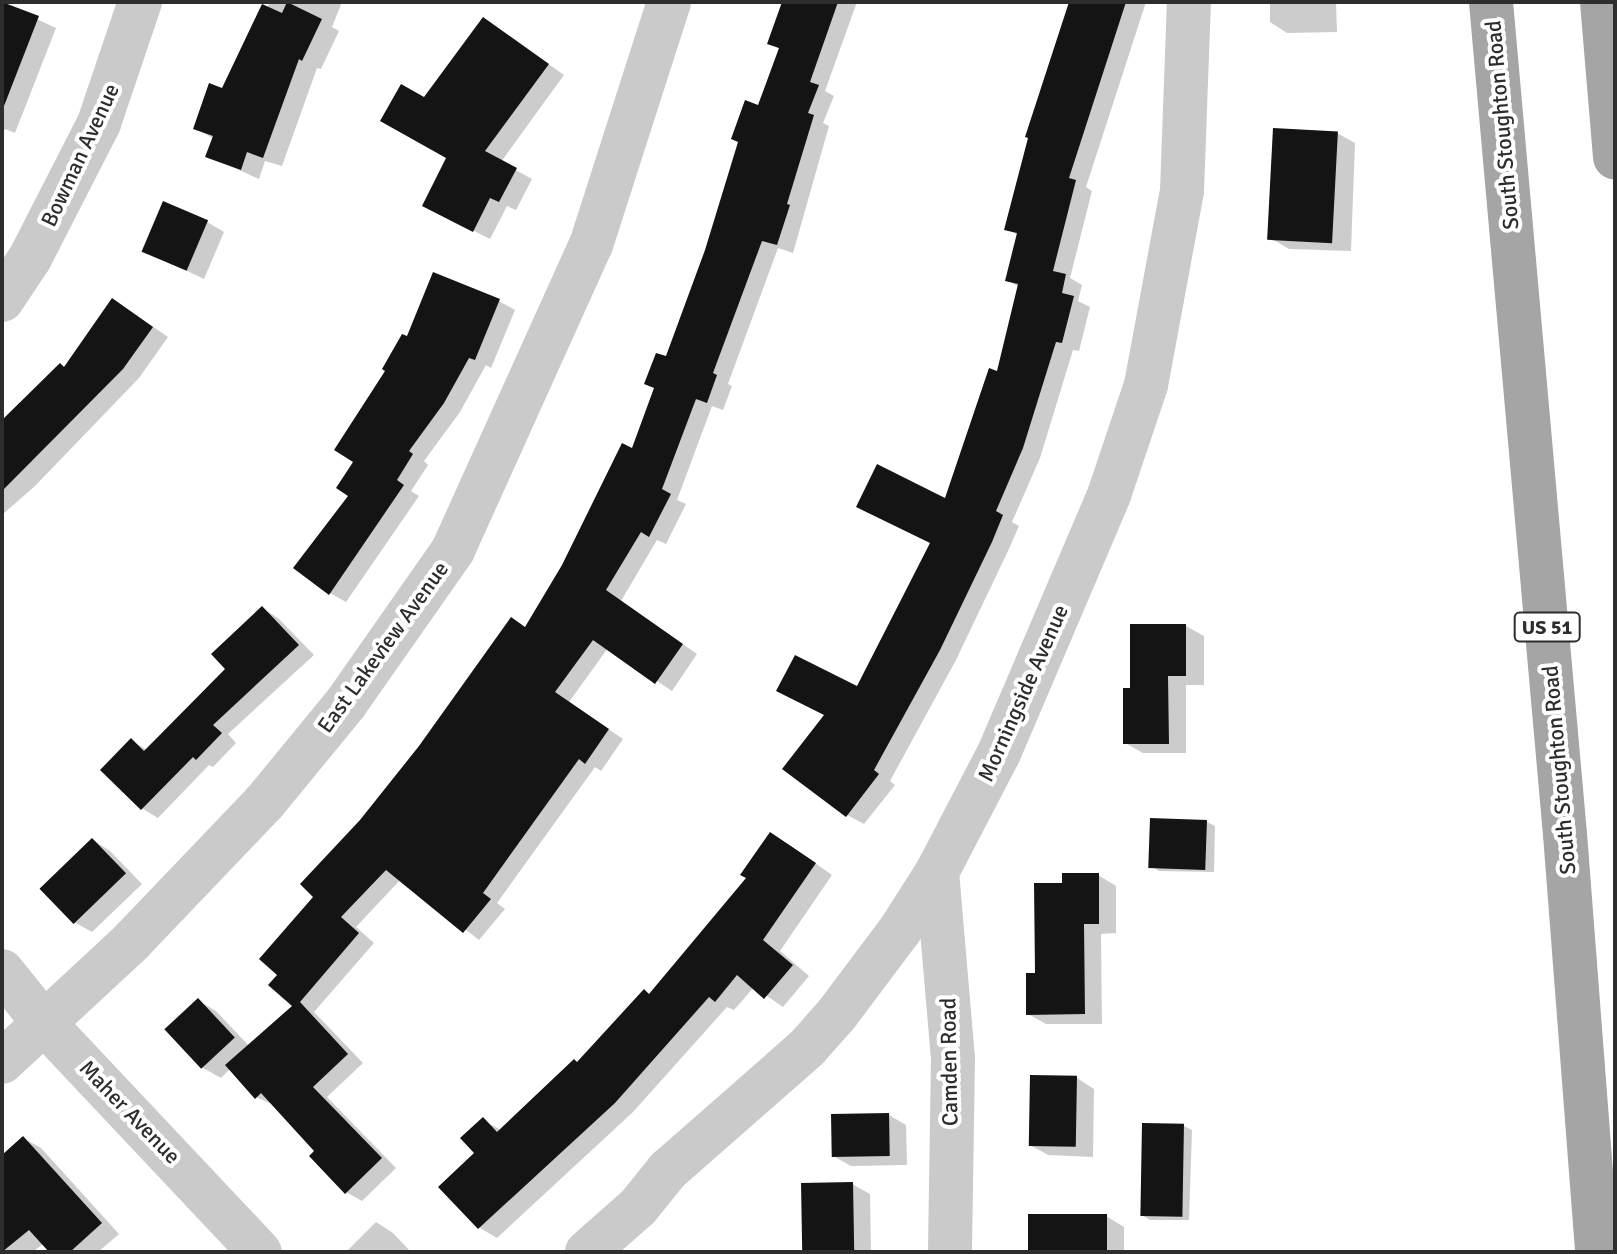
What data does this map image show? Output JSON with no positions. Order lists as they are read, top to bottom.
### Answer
{
  "streets": {
    "main road": ["South Stoughton Road", "US 51"],
    "street": [
      "Bowman Avenue",
      "East Lakeview Avenue",
      "Morningside Avenue",
      "Camden Road",
      "Maher Avenue"
    ]
  },
  "crossings": [
    ["East Lakeview Avenue", "Maher Avenue"],
    ["Morningside Avenue", "Camden Road"]
  ]
}
